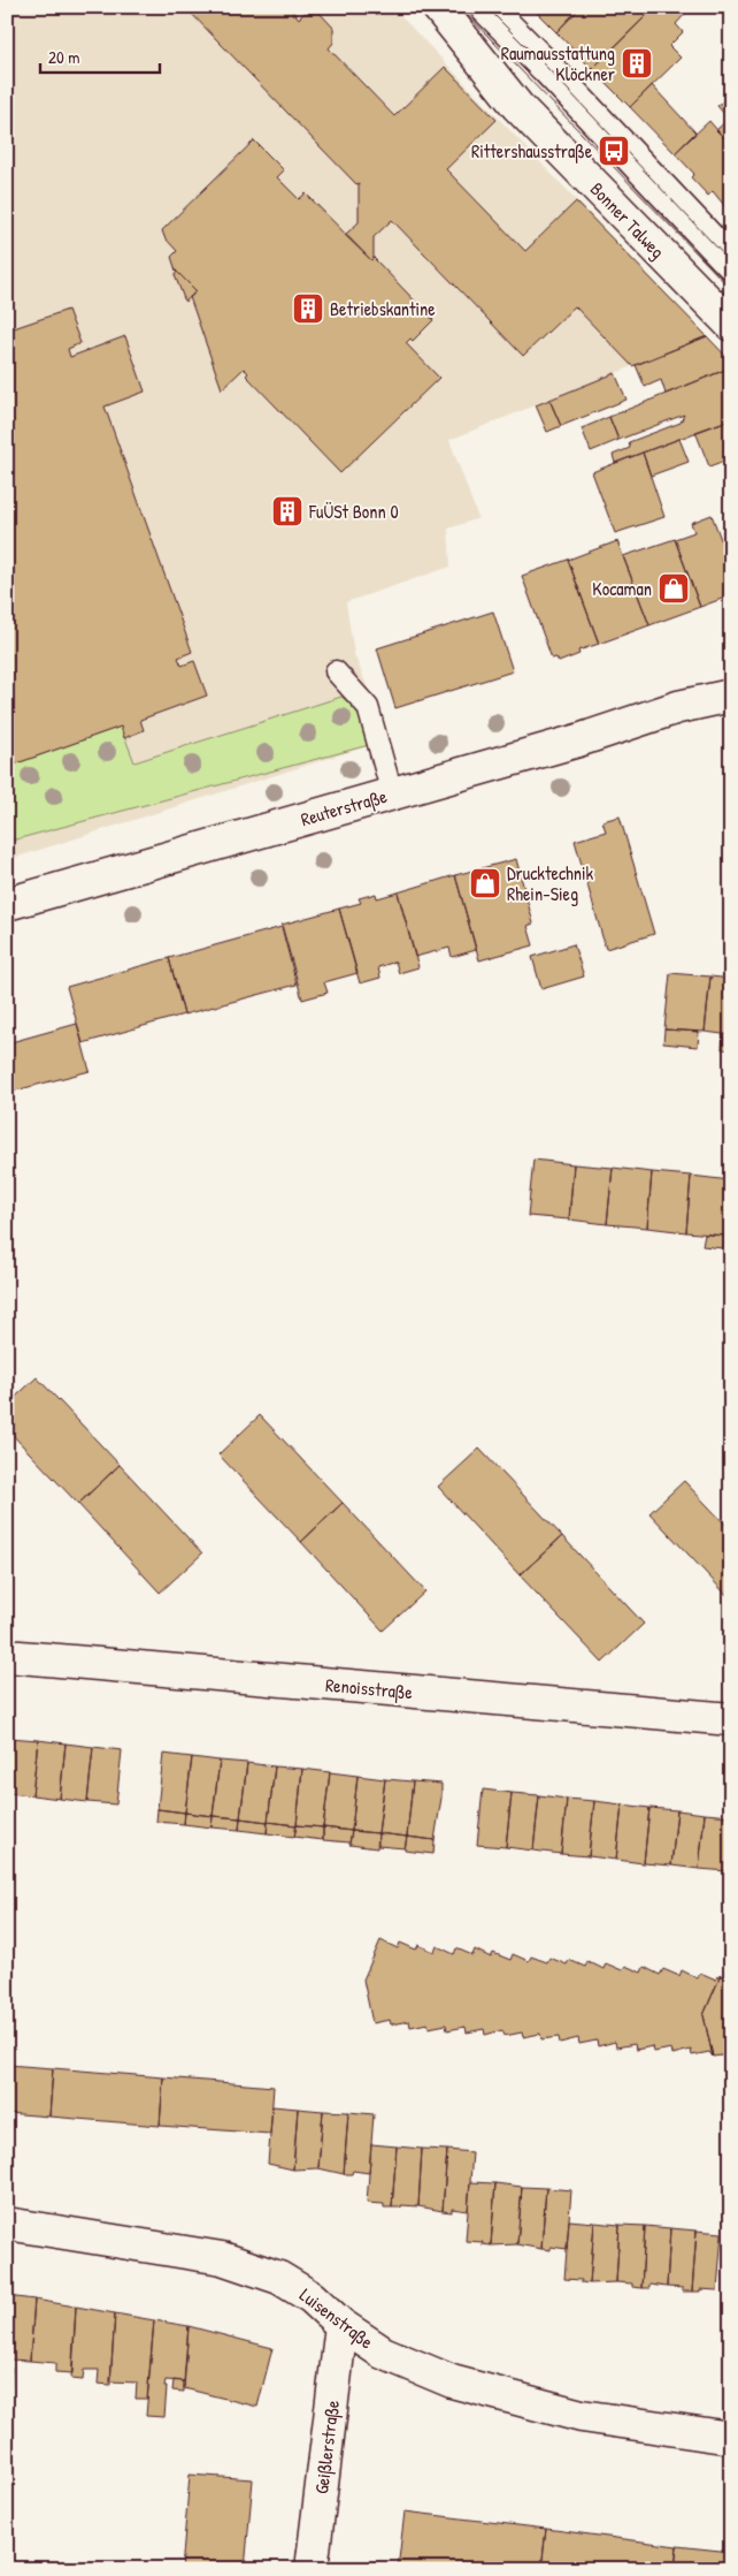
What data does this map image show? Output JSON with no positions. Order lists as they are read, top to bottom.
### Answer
{
  "streets": {
    "street": [
      "Bonner Talweg",
      "Reuterstraße",
      "Renoisstraße",
      "Luisenstraße",
      "Geißlerstraße"
    ]
  },
  "crossings": [
    ["Luisenstraße", "Geißlerstraße"]
  ],
  "places": {
    "building": ["Raumausstattung Klöckner", "Betriebskantine", "FuÜSt Bonn 0"],
    "bus stop": ["Rittershausstraße"],
    "shop": ["Kocaman", "Drucktechnik Rhein-Sieg"]
  },
  "scale_bar": "20 m"
}
